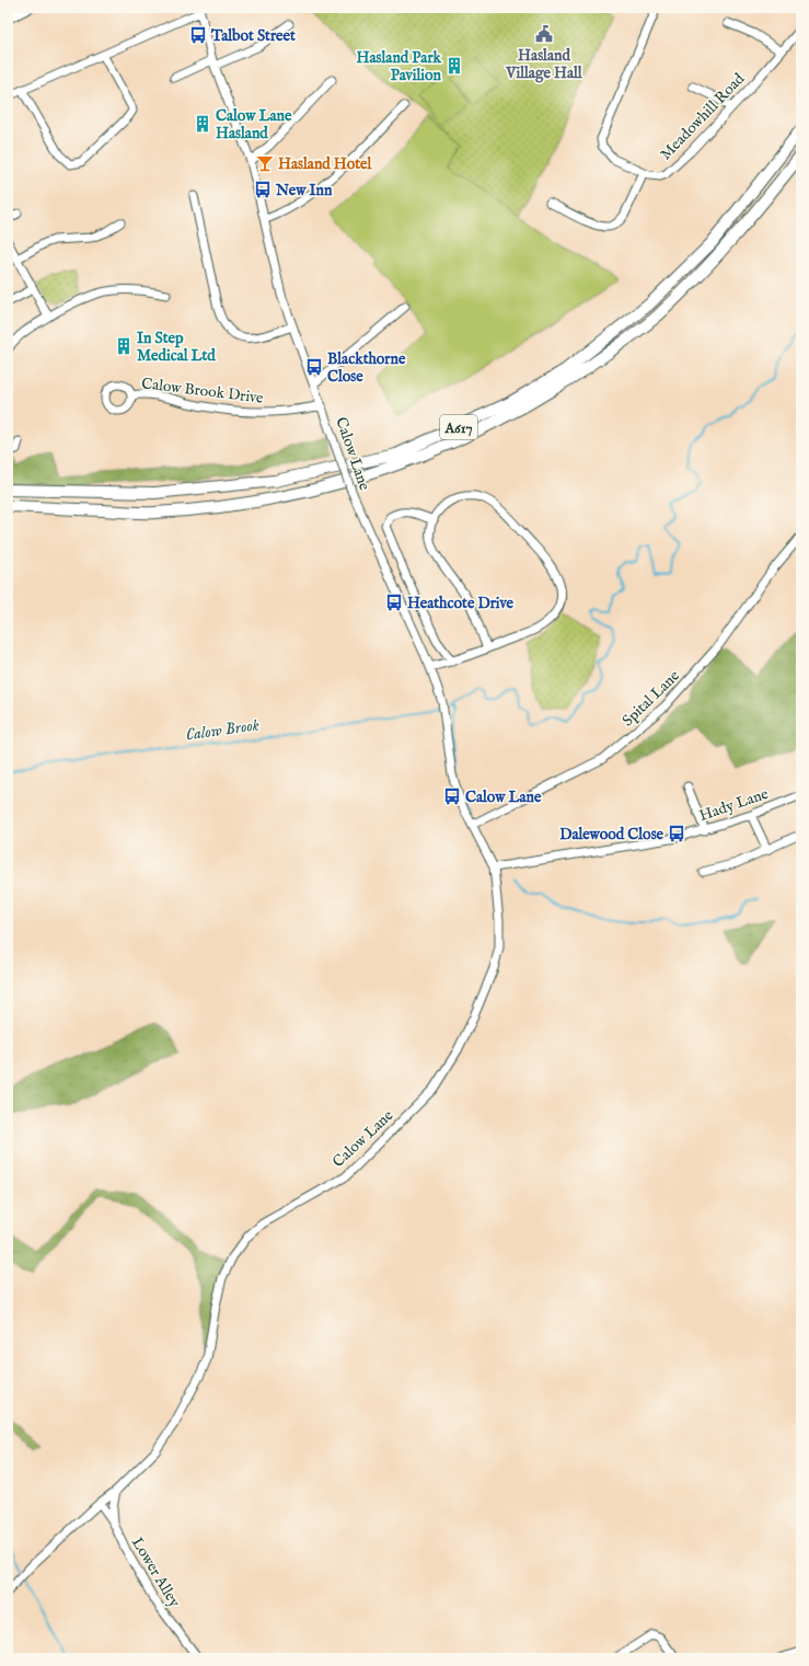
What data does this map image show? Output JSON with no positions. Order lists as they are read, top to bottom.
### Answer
{
  "streets": {
    "highway": ["A617"],
    "street": [
      "Meadowhill Road",
      "Calow Brook Drive",
      "Calow Lane",
      "Spital Lane",
      "Hady Lane",
      "Lower Alley"
    ]
  },
  "crossings": [
    ["Calow Brook Drive", "Calow Lane"],
    ["Calow Lane", "Spital Lane"],
    ["Calow Lane", "Hady Lane"],
    ["Calow Lane", "Lower Alley"]
  ],
  "water": ["Calow Brook"],
  "places": {
    "public building": ["Hasland Village Hall"],
    "bus stop": [
      "Talbot Street",
      "New Inn",
      "Blackthorne Close",
      "Heathcote Drive",
      "Calow Lane",
      "Dalewood Close"
    ],
    "building": ["Hasland Park Pavilion", "Calow Lane Hasland", "In Step Medical Ltd"],
    "bar": ["Hasland Hotel"]
  }
}
